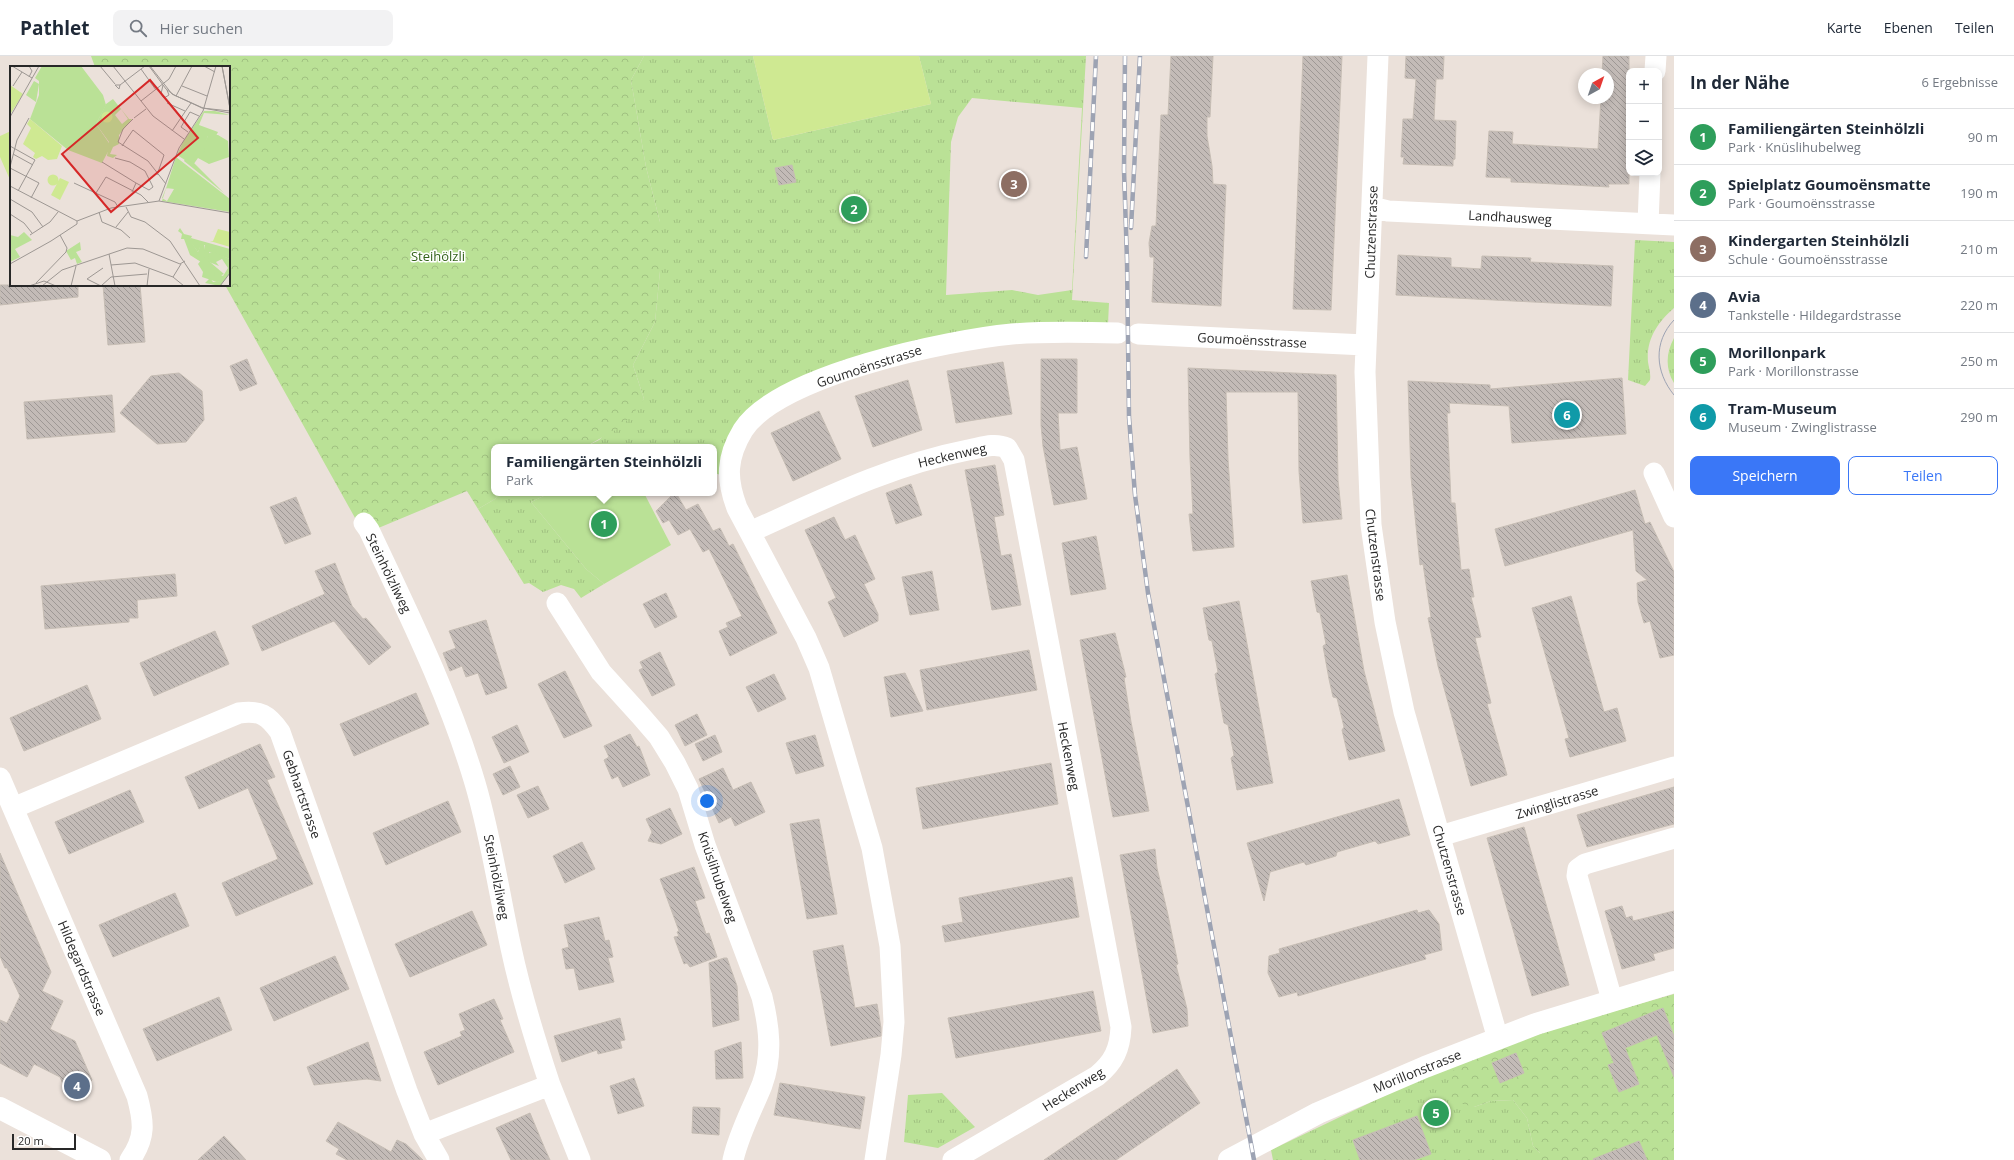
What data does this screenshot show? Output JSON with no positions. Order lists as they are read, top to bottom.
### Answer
{
  "streets": {
    "street": [
      "Landhausweg",
      "Chutzenstrasse",
      "Goumoënsstrasse",
      "Heckenweg",
      "Steinhölzliweg",
      "Gebhartstrasse",
      "Zwinglistrasse",
      "Knüslihubelweg",
      "Hildegardstrasse",
      "Morillonstrasse"
    ]
  },
  "crossings": [
    ["Landhausweg", "Chutzenstrasse"],
    ["Chutzenstrasse", "Goumoënsstrasse"],
    ["Chutzenstrasse", "Zwinglistrasse"],
    ["Chutzenstrasse", "Morillonstrasse"],
    ["Goumoënsstrasse", "Heckenweg"],
    ["Gebhartstrasse", "Hildegardstrasse"]
  ],
  "parks": ["Steihölzli"],
  "scale_bar": "20 m",
  "north": "top right",
  "page": {
    "header": "Pathlet",
    "search": "Hier suchen",
    "nav": ["Karte", "Ebenen", "Teilen"],
    "heading": ["In der Nähe", "6 Ergebnisse"],
    "map_buttons": ["+", "−"],
    "list": [
      {
        "mark": "1",
        "name": "Familiengärten Steinhölzli",
        "note": "Park · Knüslihubelweg",
        "value": "90 m"
      },
      {
        "mark": "2",
        "name": "Spielplatz Goumoënsmatte",
        "note": "Park · Goumoënsstrasse",
        "value": "190 m"
      },
      {
        "mark": "3",
        "name": "Kindergarten Steinhölzli",
        "note": "Schule · Goumoënsstrasse",
        "value": "210 m"
      },
      {
        "mark": "4",
        "name": "Avia",
        "note": "Tankstelle · Hildegardstrasse",
        "value": "220 m"
      },
      {
        "mark": "5",
        "name": "Morillonpark",
        "note": "Park · Morillonstrasse",
        "value": "250 m"
      },
      {
        "mark": "6",
        "name": "Tram-Museum",
        "note": "Museum · Zwinglistrasse",
        "value": "290 m"
      }
    ],
    "pins": [
      "3",
      "2",
      "6",
      "1",
      "4",
      "5"
    ],
    "popup": ["Familiengärten Steinhölzli", "Park"],
    "buttons": ["Speichern", "Teilen"],
    "scale": "20 m"
  }
}
